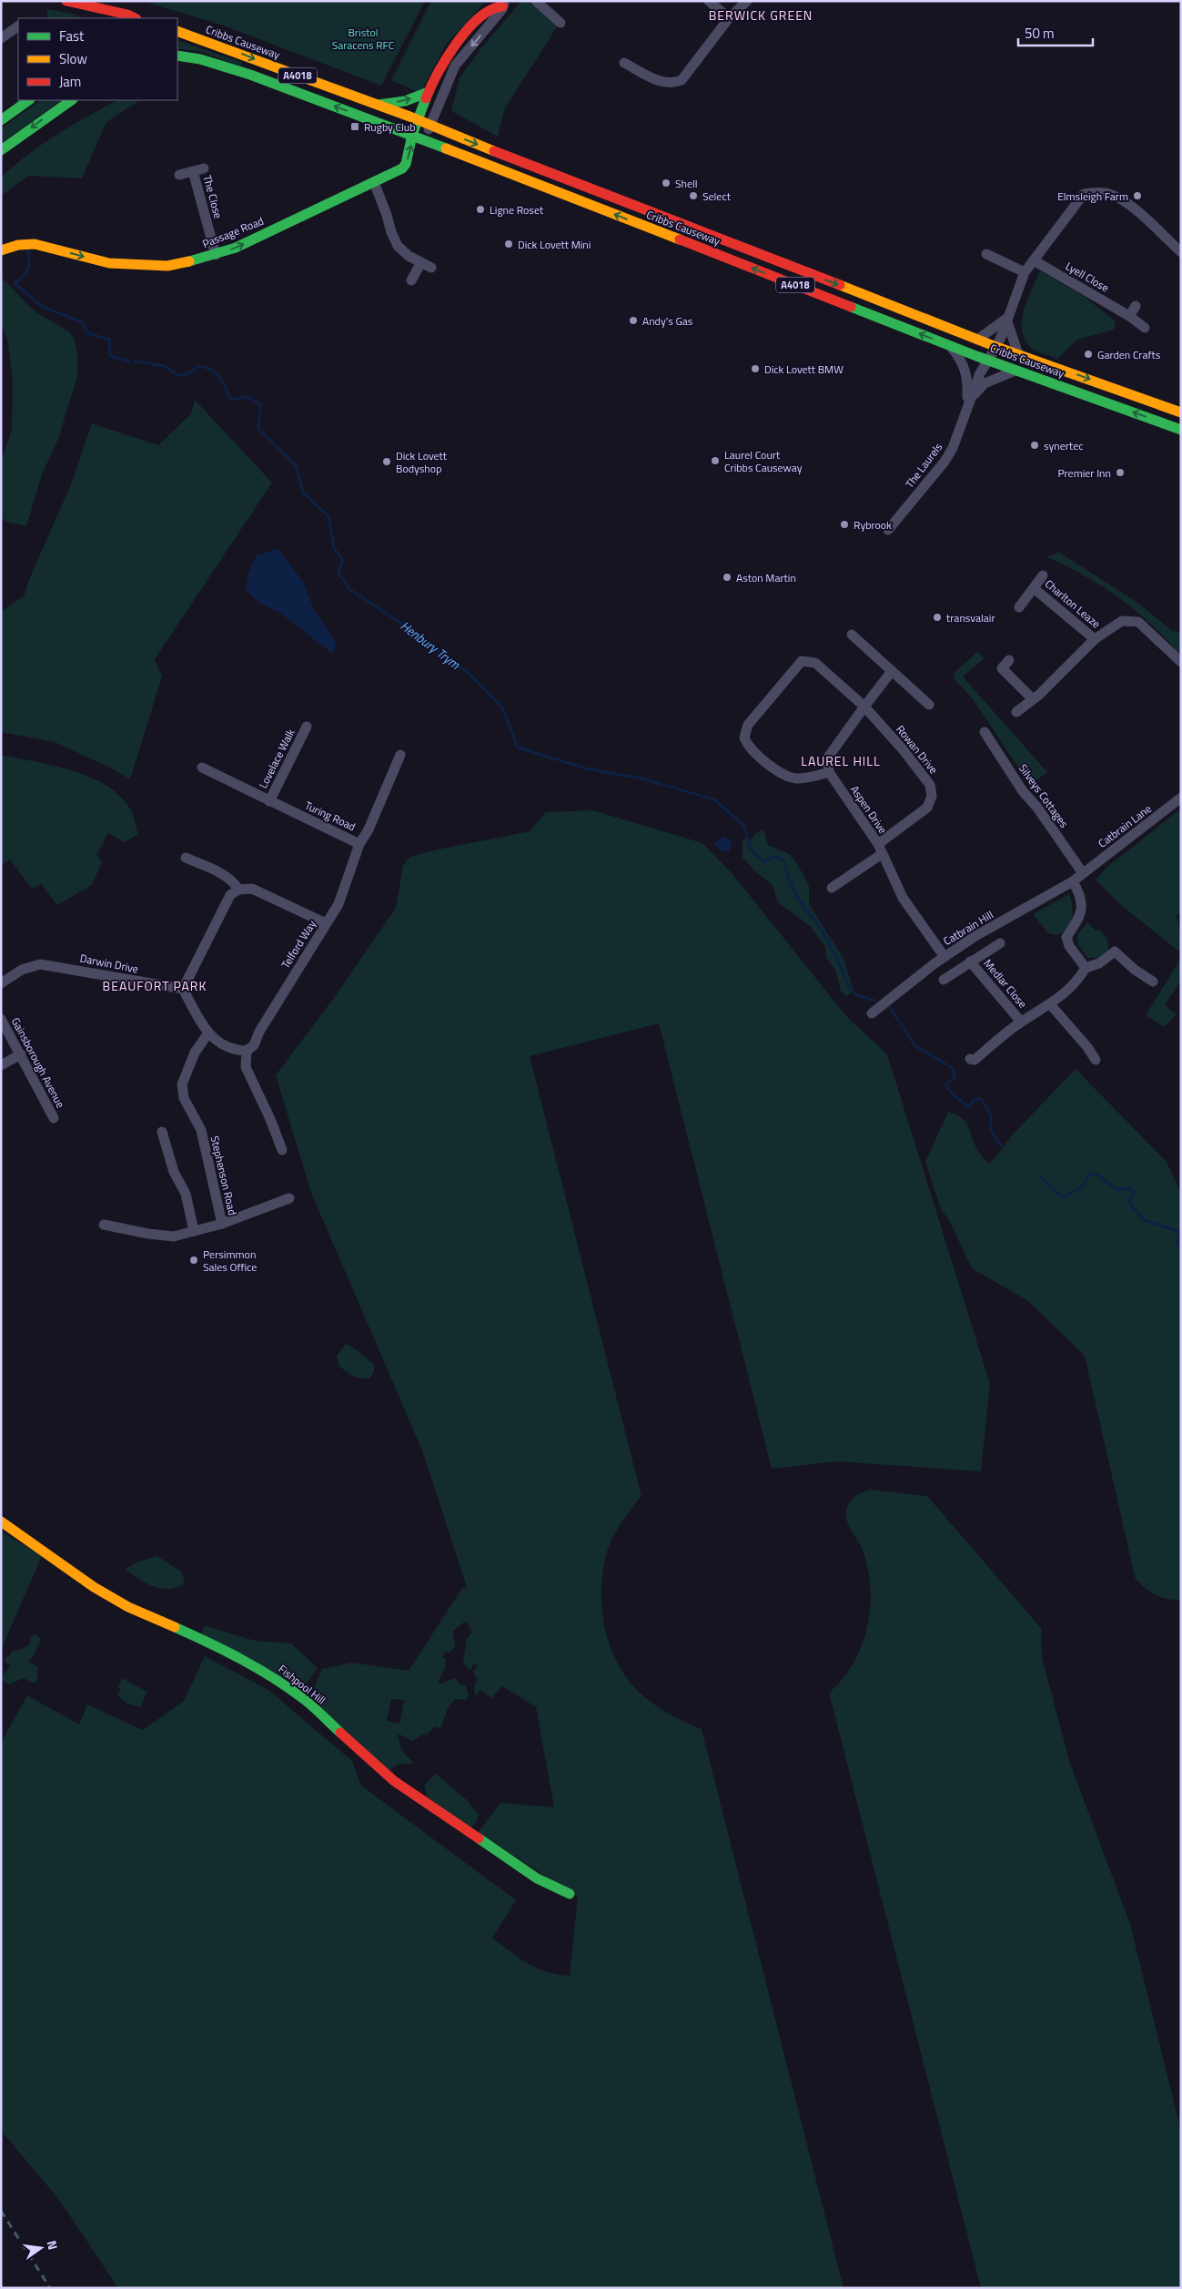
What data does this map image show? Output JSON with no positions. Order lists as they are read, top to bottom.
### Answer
{
  "streets": {
    "main road": [
      "Cribbs Causeway",
      "A4018",
      "Passage Road",
      "Fishpool Hill"
    ],
    "street": [
      "The Close",
      "Lyell Close",
      "The Laurels",
      "Charlton Leaze",
      "Rowan Drive",
      "Lovelace Walk",
      "Silveys Cottages",
      "Aspen Drive",
      "Turing Road",
      "Catbrain Lane",
      "Catbrain Hill",
      "Telford Way",
      "Darwin Drive",
      "Medlar Close",
      "Gainsborough Avenue",
      "Stephenson Road"
    ]
  },
  "crossings": [
    ["Cribbs Causeway", "Passage Road"],
    ["Cribbs Causeway", "The Laurels"],
    ["The Close", "Passage Road"],
    ["Lyell Close", "The Laurels"],
    ["Rowan Drive", "Aspen Drive"],
    ["Lovelace Walk", "Turing Road"],
    ["Silveys Cottages", "Catbrain Lane"],
    ["Silveys Cottages", "Catbrain Hill"],
    ["Aspen Drive", "Catbrain Hill"],
    ["Turing Road", "Telford Way"],
    ["Catbrain Lane", "Catbrain Hill"]
  ],
  "one_way": ["Passage Road"],
  "districts": ["BERWICK GREEN", "LAUREL HILL", "BEAUFORT PARK"],
  "water": ["Henbury Trym"],
  "parks": ["Bristol Saracens RFC"],
  "places": {
    "transit": ["Rugby Club"],
    "other": [
      "Shell",
      "Select",
      "Elmsleigh Farm",
      "Ligne Roset",
      "Dick Lovett Mini",
      "Andy's Gas",
      "Garden Crafts",
      "Dick Lovett BMW",
      "synertec",
      "Laurel Court Cribbs Causeway",
      "Dick Lovett Bodyshop",
      "Premier Inn",
      "Rybrook",
      "Aston Martin",
      "transvalair",
      "Persimmon Sales Office"
    ]
  },
  "legend": ["Fast", "Slow", "Jam"],
  "scale_bar": "50 m",
  "north": "right"
}
